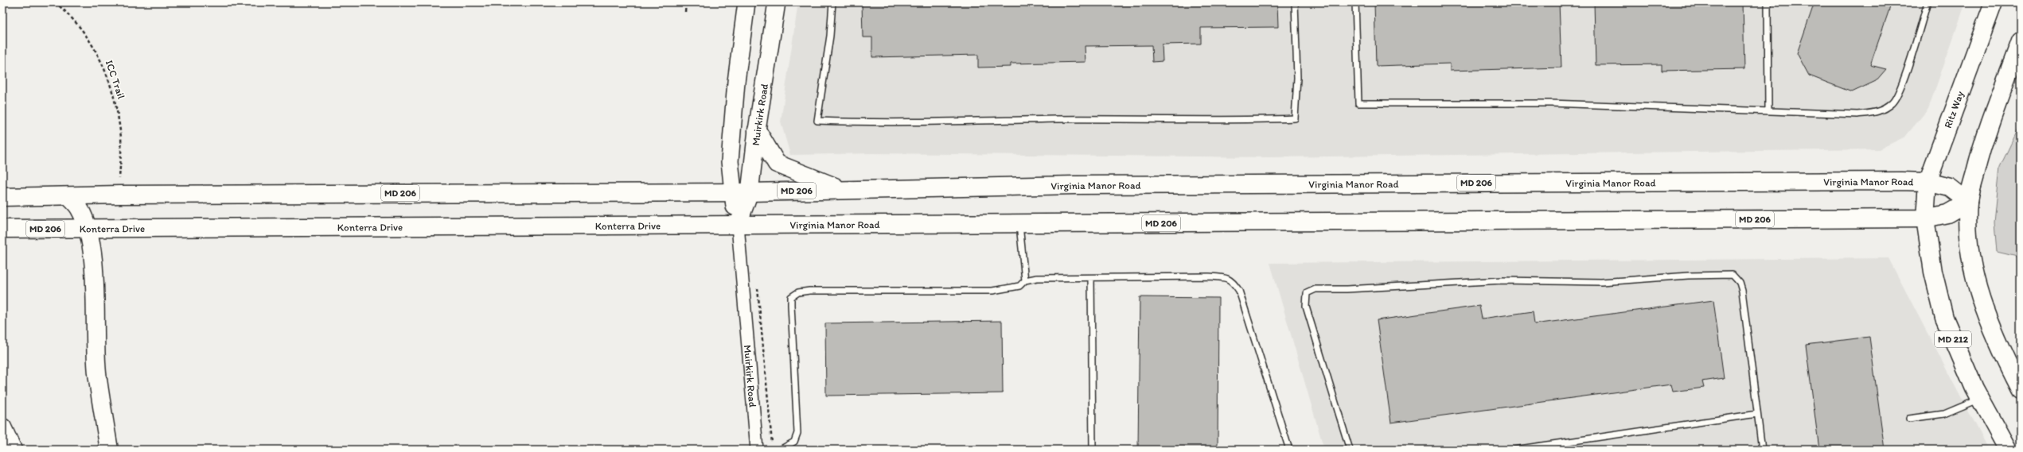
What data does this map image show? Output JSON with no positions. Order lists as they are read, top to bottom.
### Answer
{
  "streets": {
    "main road": [
      "Ritz Way",
      "Muirkirk Road",
      "Virginia Manor Road",
      "MD 206",
      "Konterra Drive",
      "MD 212"
    ],
    "path": ["ICC Trail"]
  },
  "crossings": [
    ["Ritz Way", "Virginia Manor Road"],
    ["Ritz Way", "MD 212"],
    ["Muirkirk Road", "Virginia Manor Road"],
    ["Muirkirk Road", "MD 206"],
    ["Muirkirk Road", "Konterra Drive"],
    ["Virginia Manor Road", "MD 206"],
    ["Virginia Manor Road", "Konterra Drive"],
    ["Virginia Manor Road", "MD 212"]
  ]
}
